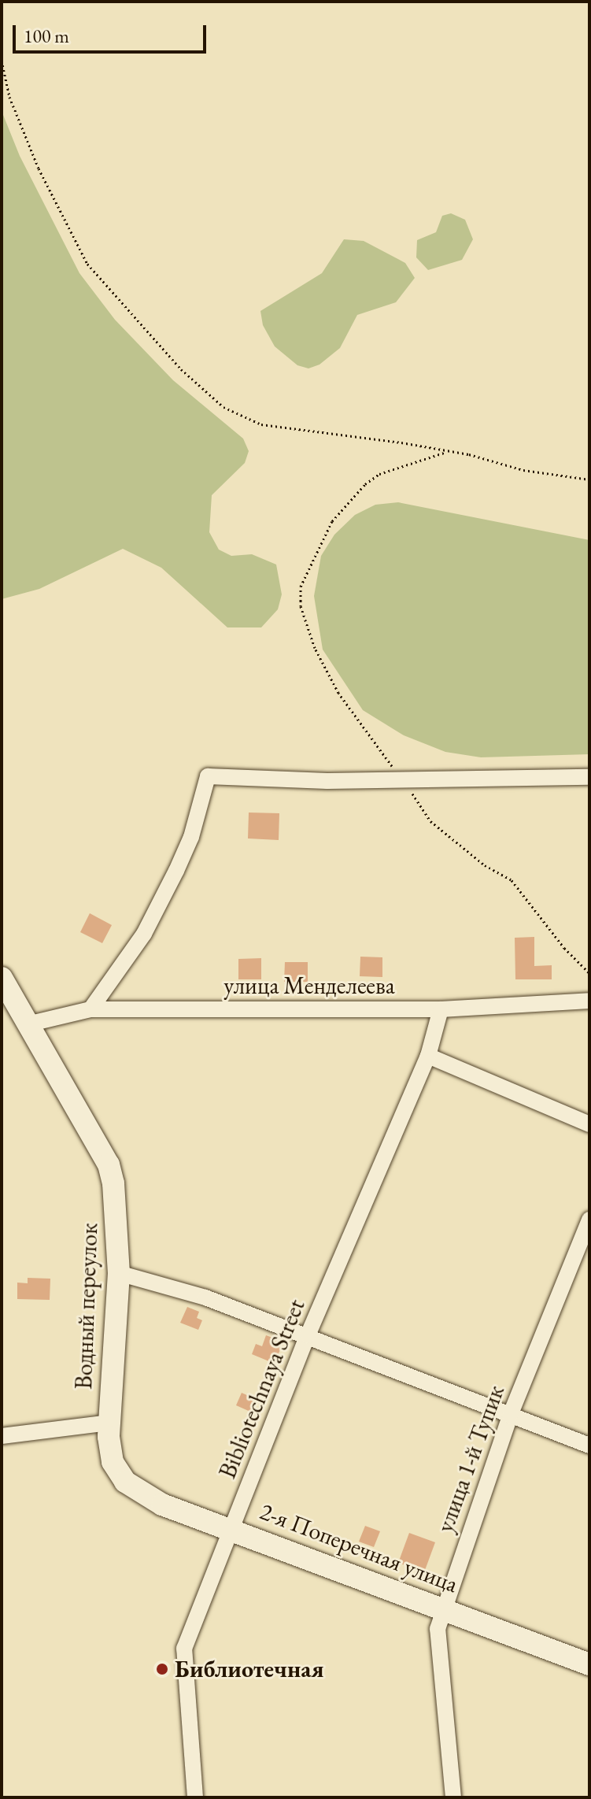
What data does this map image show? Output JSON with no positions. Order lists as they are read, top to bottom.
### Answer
{
  "streets": {
    "street": [
      "улица Менделеева",
      "Водный переулок",
      "Bibliotechnaya Street",
      "улица 1-й Тупик",
      "2-я Поперечная улица"
    ]
  },
  "crossings": [
    ["улица Менделеева", "Водный переулок"],
    ["улица Менделеева", "Bibliotechnaya Street"],
    ["Водный переулок", "2-я Поперечная улица"],
    ["Bibliotechnaya Street", "2-я Поперечная улица"],
    ["улица 1-й Тупик", "2-я Поперечная улица"]
  ],
  "places": ["Библиотечная"],
  "scale_bar": "100 m"
}
